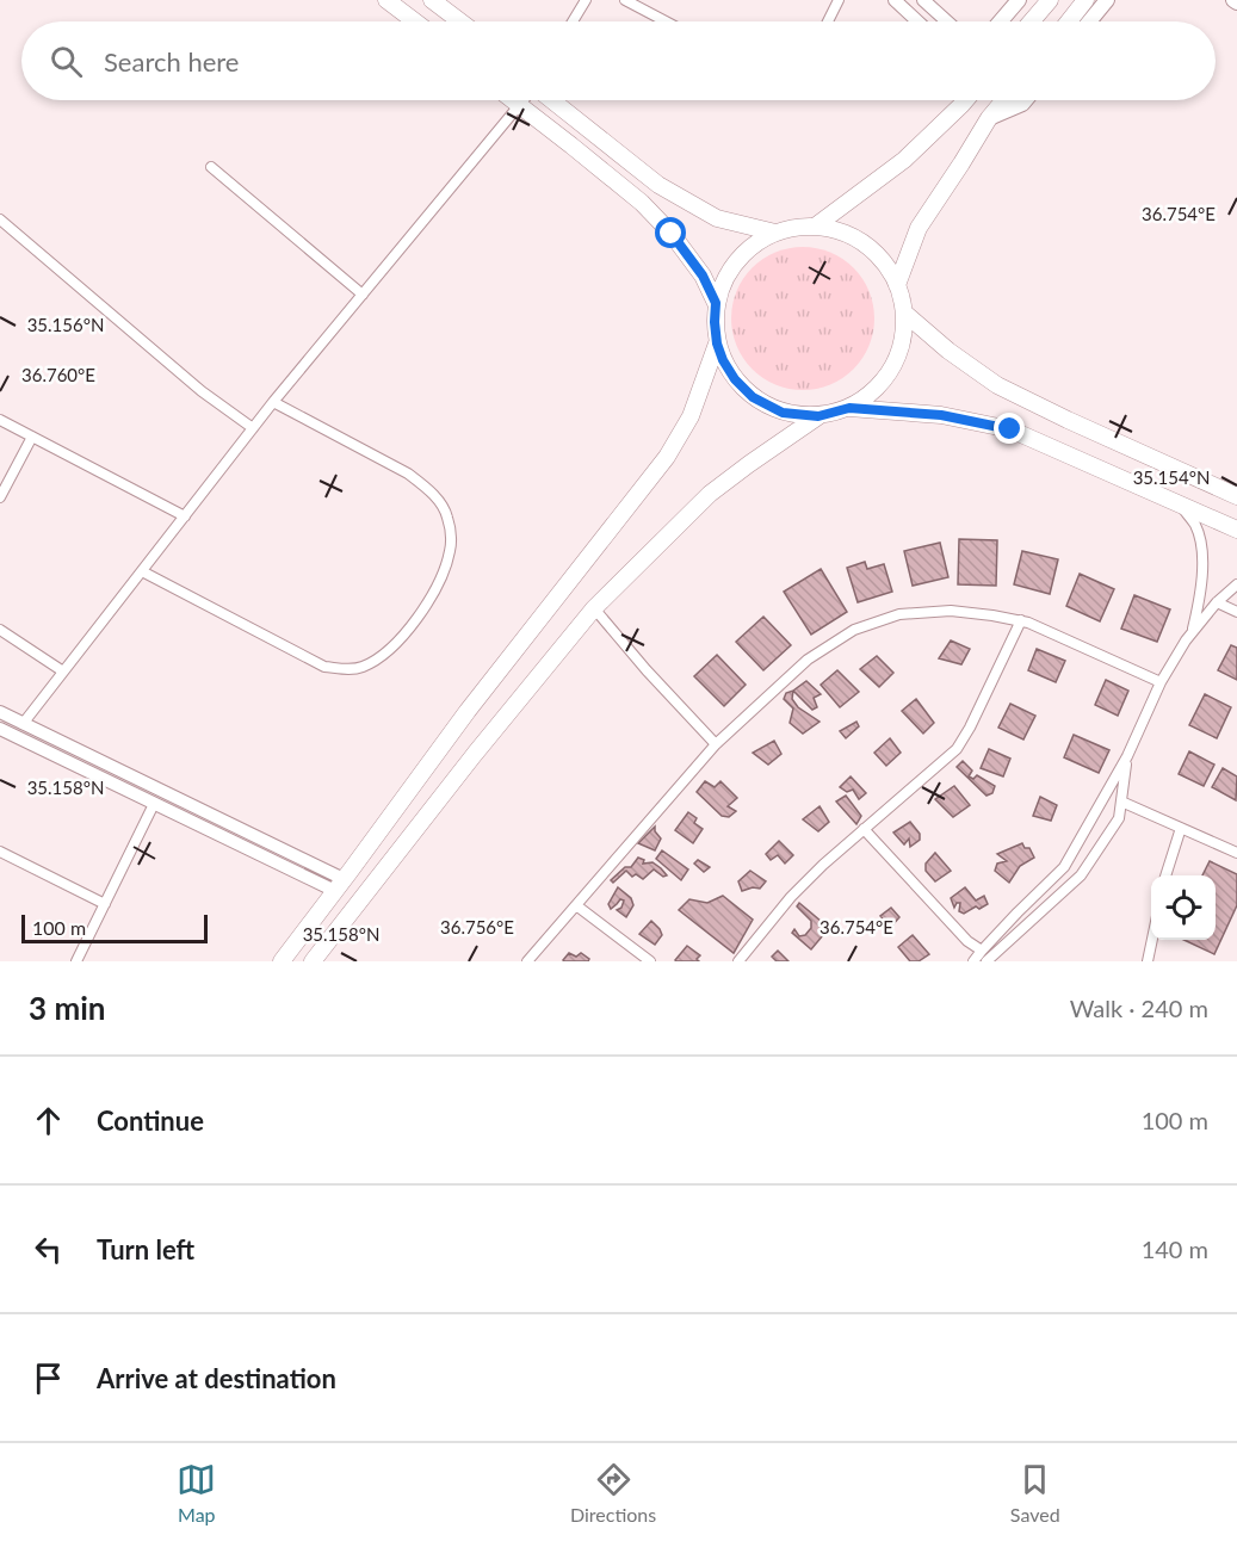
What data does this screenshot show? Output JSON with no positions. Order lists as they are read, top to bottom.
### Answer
{
  "scale_bar": "100 m",
  "page": {
    "search": "Search here",
    "scale": "100 m",
    "heading": ["3 min", "Walk · 240 m"],
    "list": [
      ["Continue", "100 m"],
      ["Turn left", "140 m"],
      "Arrive at destination"
    ],
    "nav": ["Map", "Directions", "Saved"]
  },
  "coordinates": [
    "36.754°E",
    "35.156°N",
    "36.760°E",
    "35.154°N",
    "35.158°N",
    "36.756°E"
  ]
}
